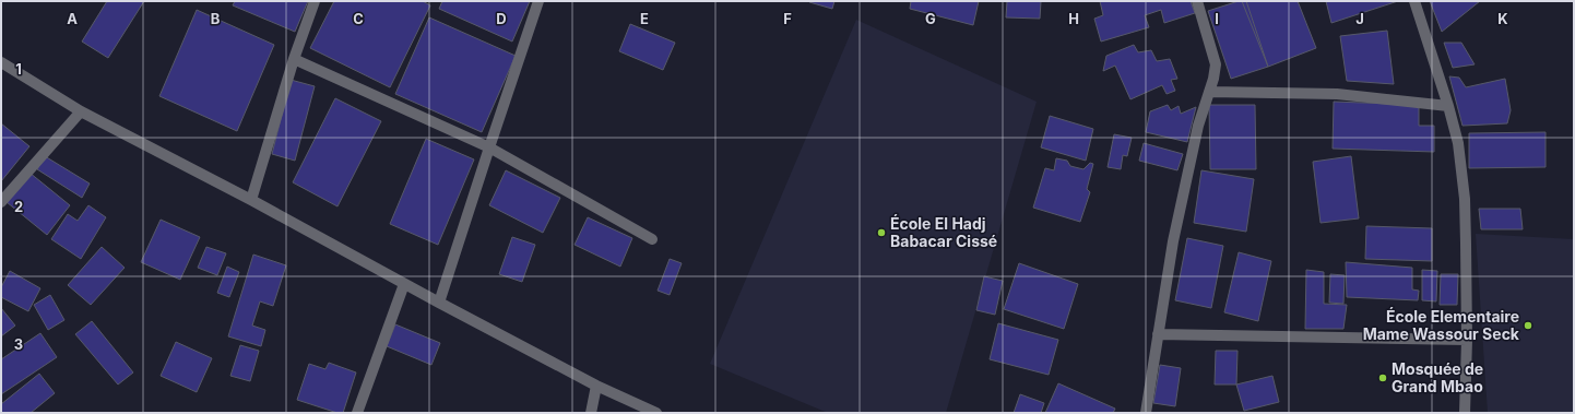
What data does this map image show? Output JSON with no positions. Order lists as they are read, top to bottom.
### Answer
{
  "places": ["École El Hadj Babacar Cissé", "École Elementaire Mame Wassour Seck", "Mosquée de Grand Mbao"],
  "grid": {
    "columns": [
      "A",
      "B",
      "C",
      "D",
      "E",
      "F",
      "G",
      "H",
      "I",
      "J",
      "K"
    ],
    "rows": ["1", "2", "3"]
  }
}
